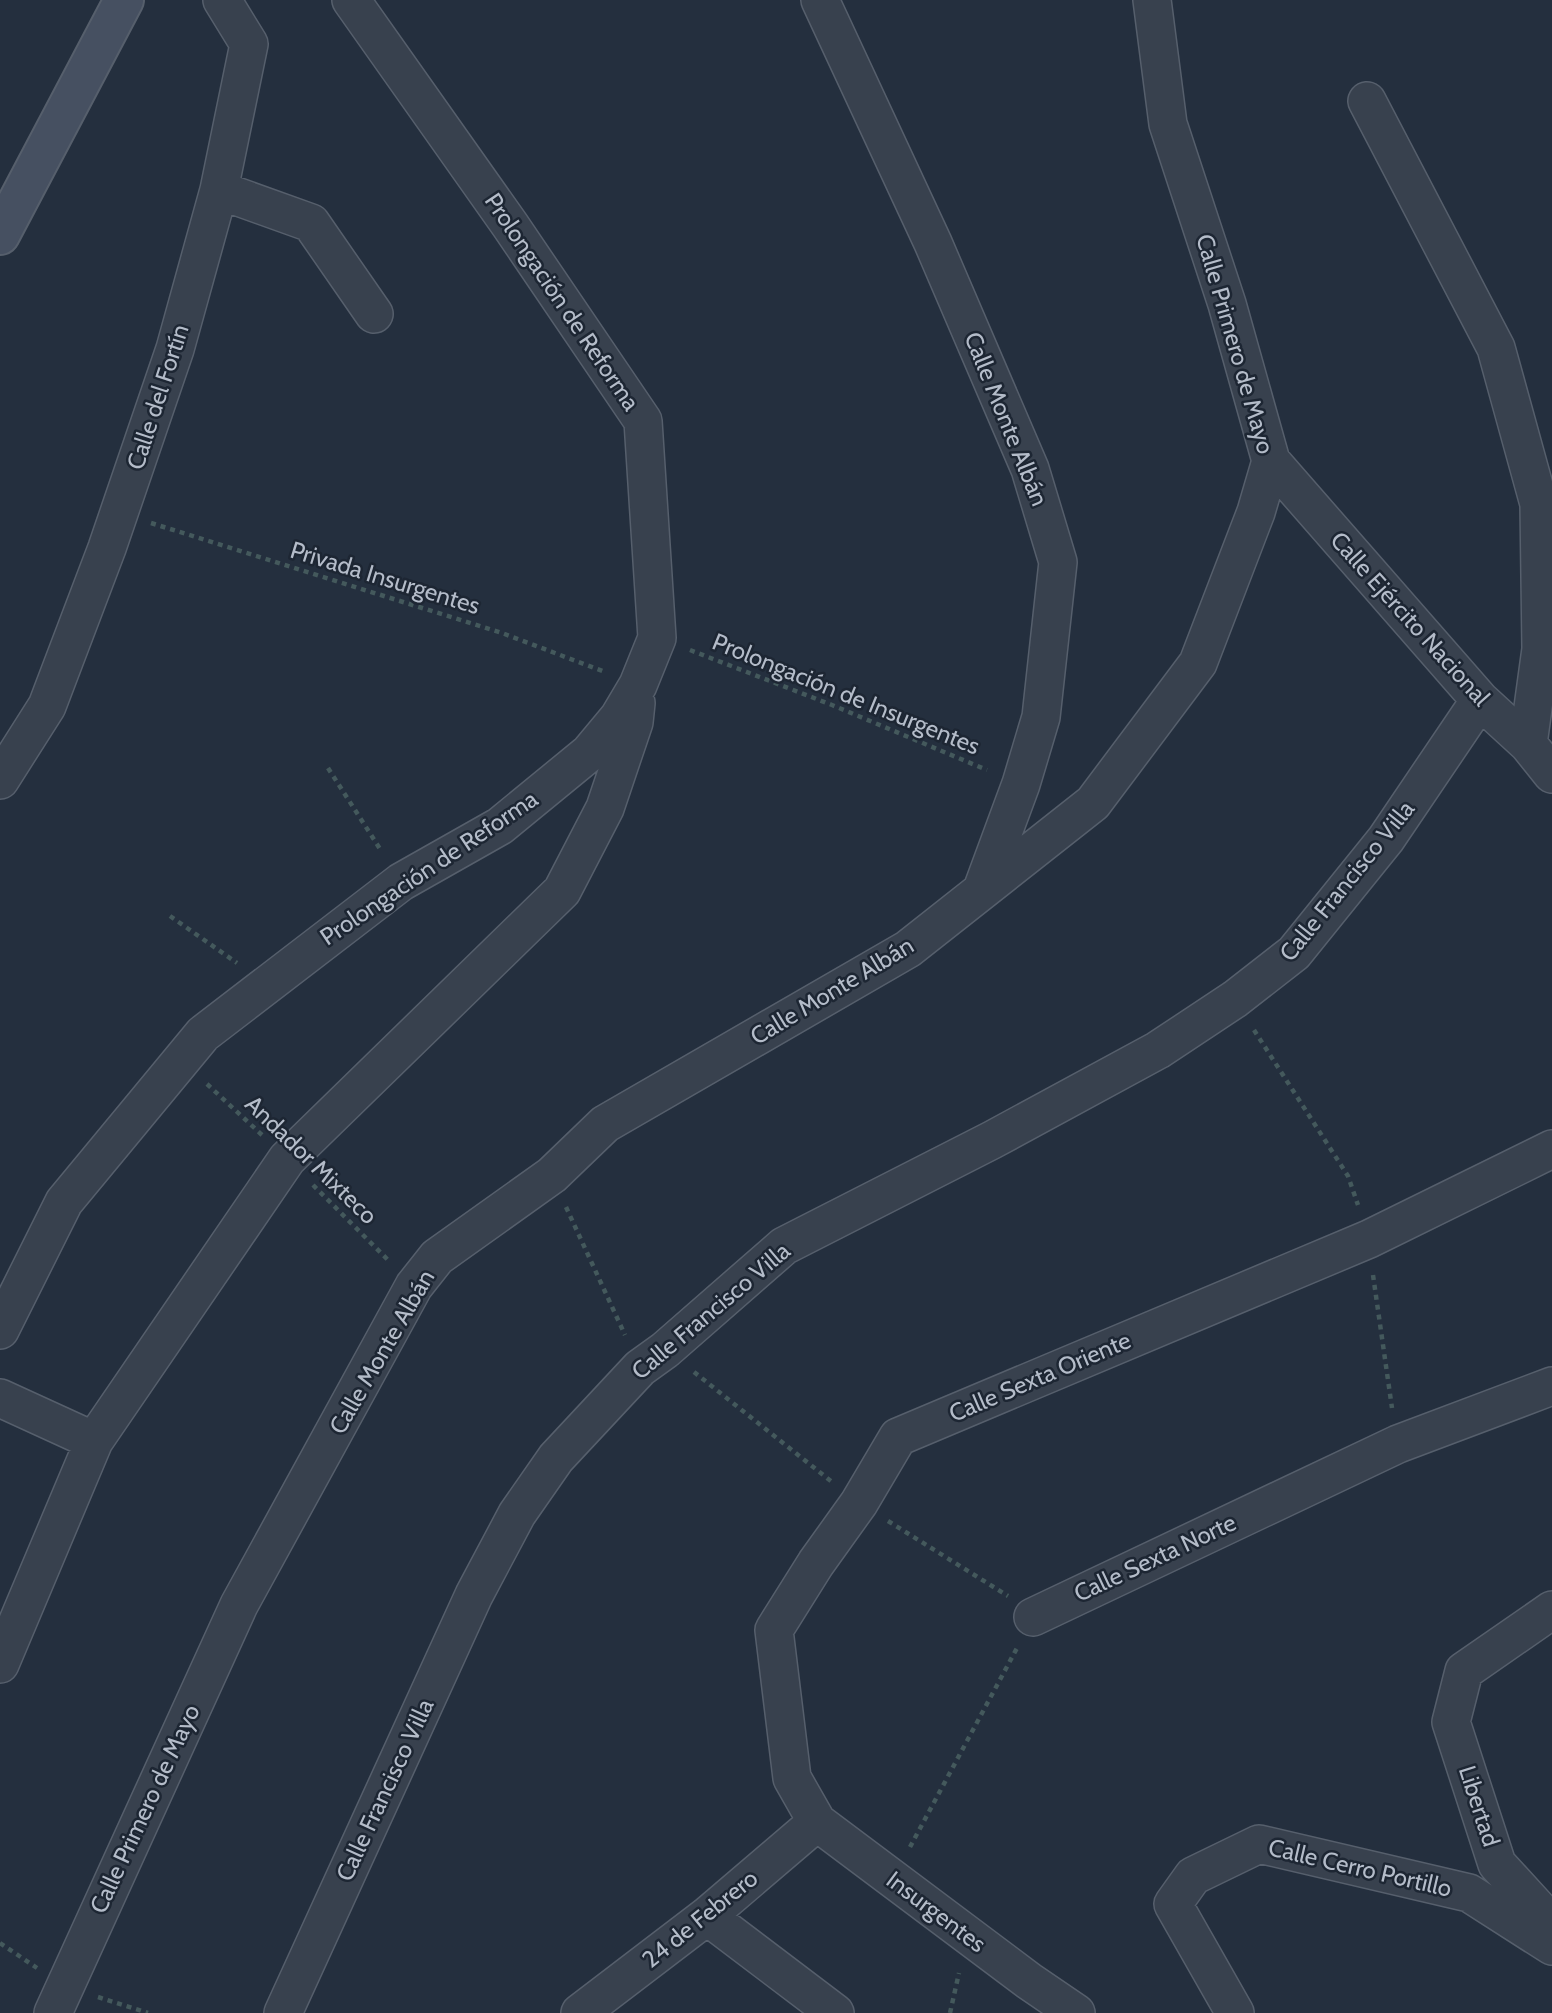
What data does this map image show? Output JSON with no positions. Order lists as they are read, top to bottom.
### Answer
{
  "streets": {
    "street": [
      "Prolongación de Reforma",
      "Calle Primero de Mayo",
      "Calle del Fortín",
      "Calle Monte Albán",
      "Calle Ejército Nacional",
      "Calle Francisco Villa",
      "Calle Sexta Oriente",
      "Calle Sexta Norte",
      "Libertad",
      "Calle Cerro Portillo",
      "Insurgentes",
      "24 de Febrero"
    ],
    "path": ["Privada Insurgentes", "Prolongación de Insurgentes", "Andador Mixteco"]
  },
  "crossings": [
    ["Prolongación de Reforma", "Privada Insurgentes"],
    ["Prolongación de Reforma", "Prolongación de Insurgentes"],
    ["Prolongación de Reforma", "Andador Mixteco"],
    ["Calle Primero de Mayo", "Calle Monte Albán"],
    ["Calle Primero de Mayo", "Calle Ejército Nacional"],
    ["Calle del Fortín", "Privada Insurgentes"],
    ["Calle Monte Albán", "Prolongación de Insurgentes"],
    ["Calle Monte Albán", "Andador Mixteco"],
    ["Calle Ejército Nacional", "Calle Francisco Villa"],
    ["Calle Sexta Oriente", "Insurgentes"],
    ["Calle Sexta Oriente", "24 de Febrero"],
    ["Insurgentes", "24 de Febrero"]
  ]
}
